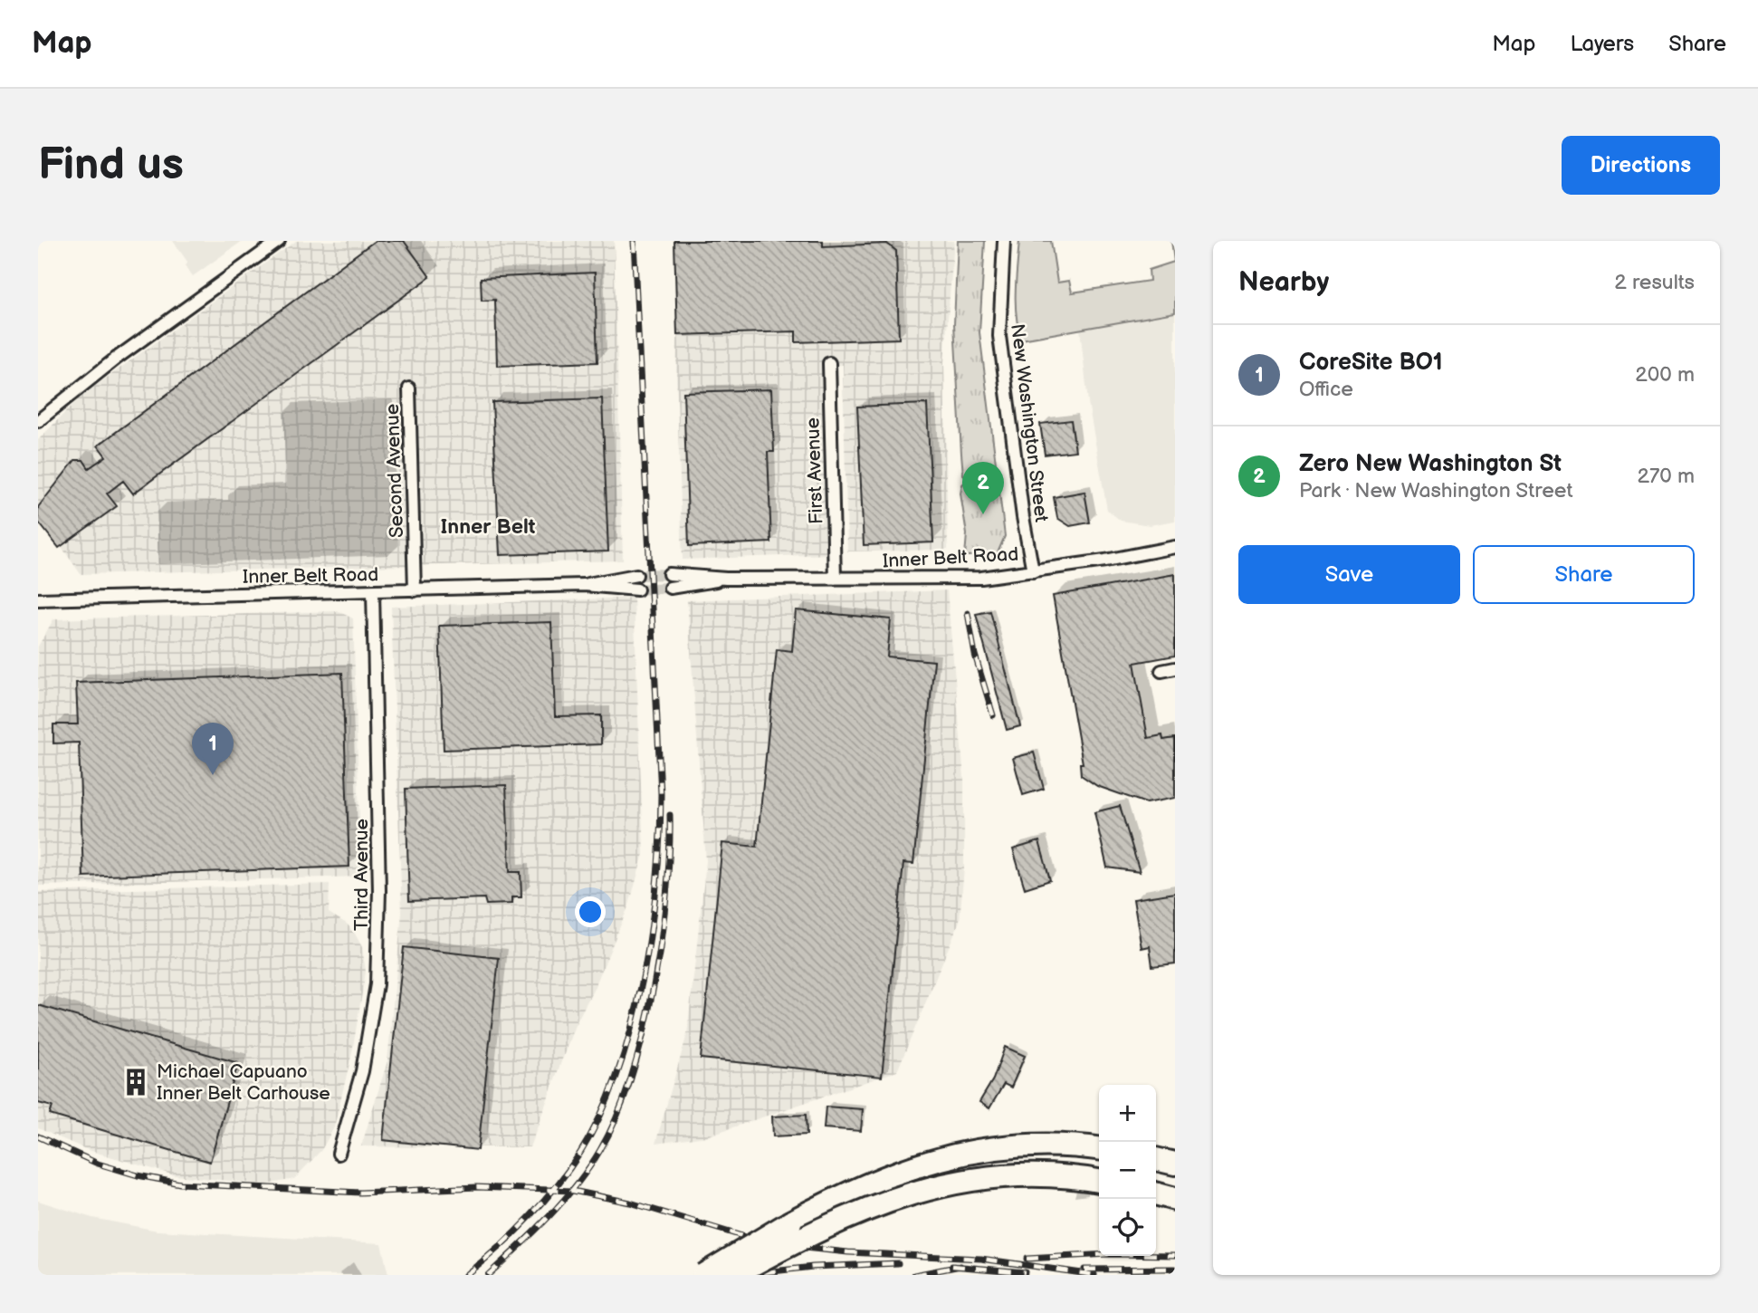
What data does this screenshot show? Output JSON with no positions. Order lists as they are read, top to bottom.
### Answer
{
  "streets": {
    "street": [
      "New Washington Street",
      "Second Avenue",
      "First Avenue",
      "Inner Belt Road",
      "Third Avenue"
    ]
  },
  "crossings": [
    ["New Washington Street", "Inner Belt Road"],
    ["Second Avenue", "Inner Belt Road"],
    ["First Avenue", "Inner Belt Road"],
    ["Inner Belt Road", "Third Avenue"]
  ],
  "districts": ["Inner Belt"],
  "places": {
    "building": ["Michael Capuano Inner Belt Carhouse"]
  },
  "page": {
    "header": "Map",
    "nav": ["Map", "Layers", "Share"],
    "buttons": [
      "Directions",
      ["Save", "Share"]
    ],
    "title": "Find us",
    "heading": ["Nearby", "2 results"],
    "list": [
      {
        "mark": "1",
        "name": "CoreSite BO1",
        "note": "Office",
        "value": "200 m"
      },
      {
        "mark": "2",
        "name": "Zero New Washington St",
        "note": "Park · New Washington Street",
        "value": "270 m"
      }
    ],
    "pins": ["2", "1"],
    "map_buttons": ["+", "−"]
  }
}
